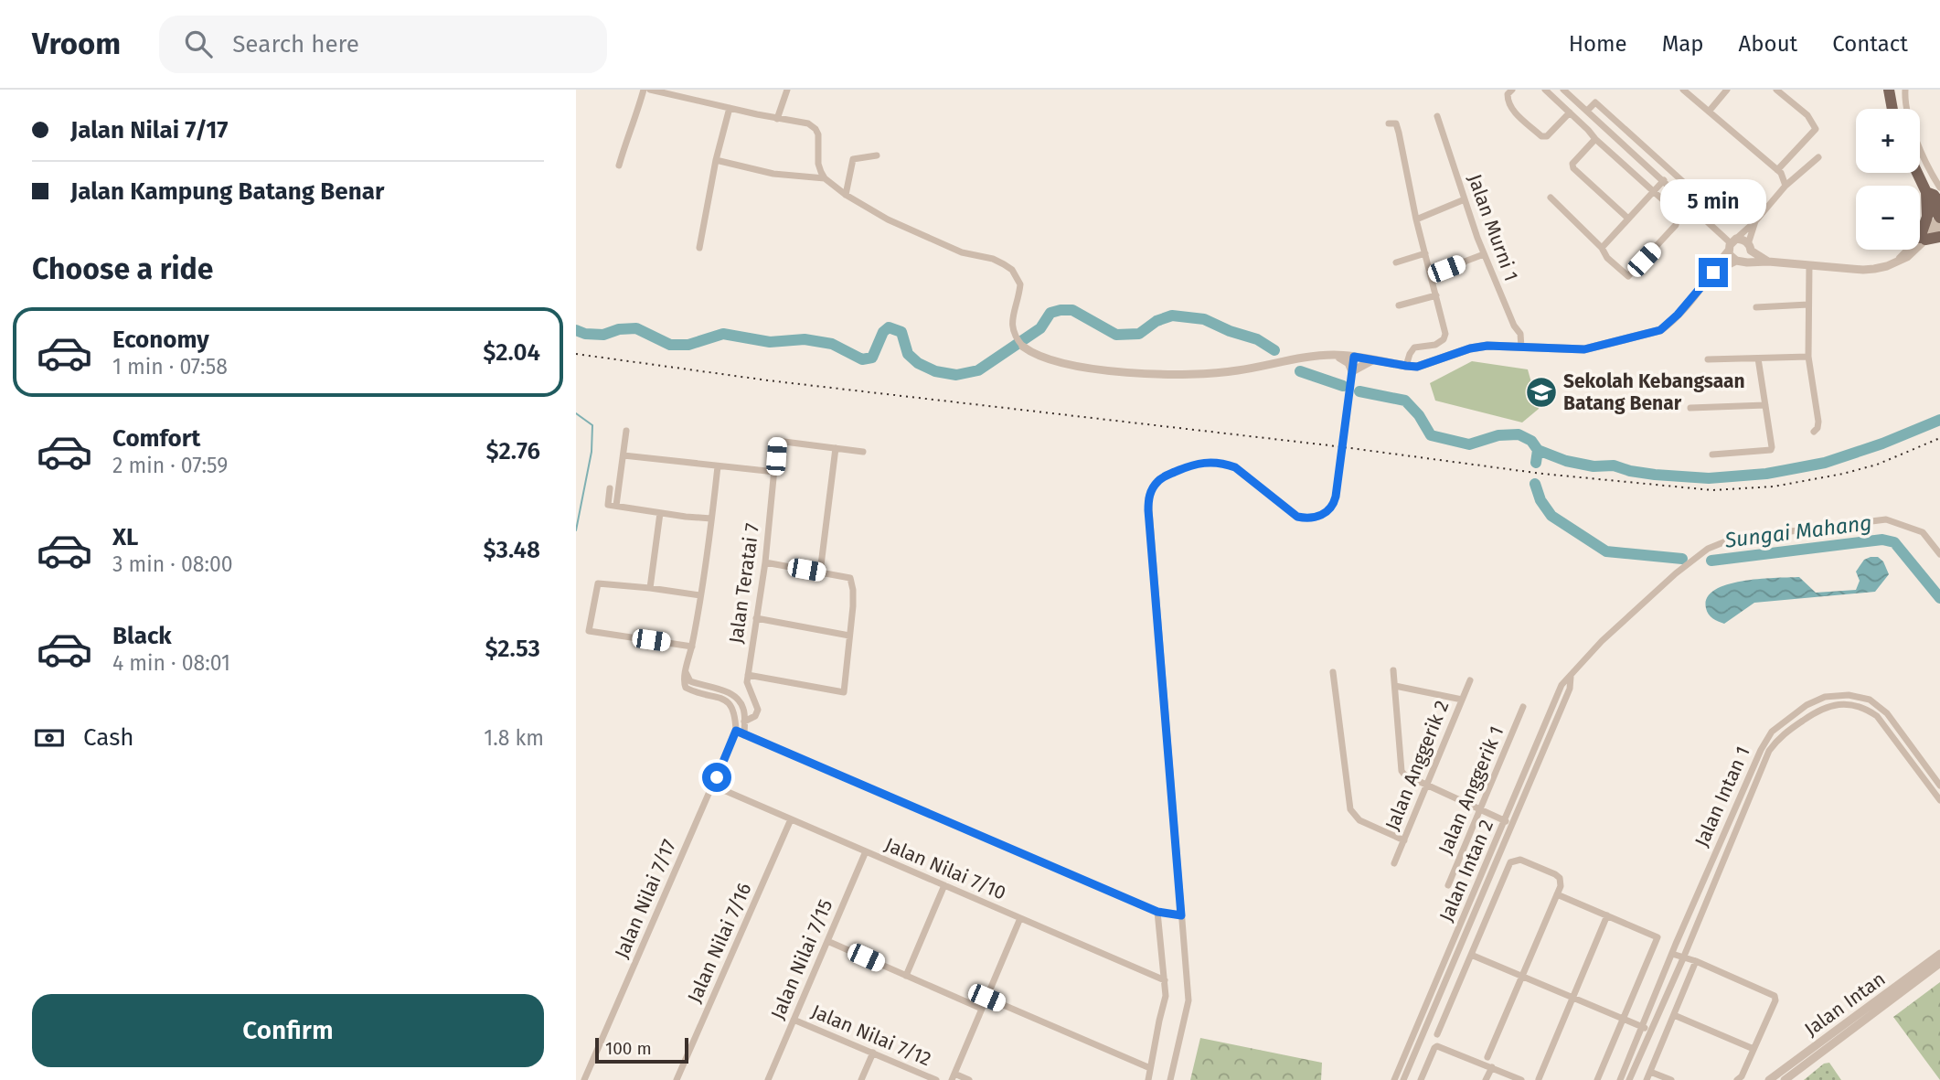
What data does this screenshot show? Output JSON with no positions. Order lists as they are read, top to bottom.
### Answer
{
  "streets": {
    "street": [
      "Jalan Murni 1",
      "Jalan Teratai 7",
      "Jalan Anggerik 2",
      "Jalan Anggerik 1",
      "Jalan Intan 1",
      "Jalan Nilai 7/10",
      "Jalan Intan 2",
      "Jalan Nilai 7/17",
      "Jalan Nilai 7/16",
      "Jalan Nilai 7/15",
      "Jalan Intan",
      "Jalan Nilai 7/12"
    ]
  },
  "crossings": [
    ["Jalan Nilai 7/10", "Jalan Nilai 7/17"],
    ["Jalan Nilai 7/10", "Jalan Nilai 7/16"],
    ["Jalan Nilai 7/10", "Jalan Nilai 7/15"],
    ["Jalan Nilai 7/15", "Jalan Nilai 7/12"]
  ],
  "water": ["Sungai Mahang"],
  "places": {
    "school or university": ["Sekolah Kebangsaan Batang Benar"]
  },
  "scale_bar": "100 m",
  "page": {
    "header": "Vroom",
    "search": "Search here",
    "nav": [
      "Home",
      "Map",
      "About",
      "Contact"
    ],
    "banner": ["Jalan Nilai 7/17", "Jalan Kampung Batang Benar"],
    "map_buttons": ["+", "−"],
    "bubble": "5 min",
    "heading": "Choose a ride",
    "list": [
      {
        "name": "Economy",
        "note": "1 min · 07:58",
        "value": "$2.04"
      },
      {
        "name": "Comfort",
        "note": "2 min · 07:59",
        "value": "$2.76"
      },
      {
        "name": "XL",
        "note": "3 min · 08:00",
        "value": "$3.48"
      },
      {
        "name": "Black",
        "note": "4 min · 08:01",
        "value": "$2.53"
      }
    ],
    "pay": ["Cash", "1.8 km"],
    "buttons": "Confirm",
    "scale": "100 m"
  }
}
